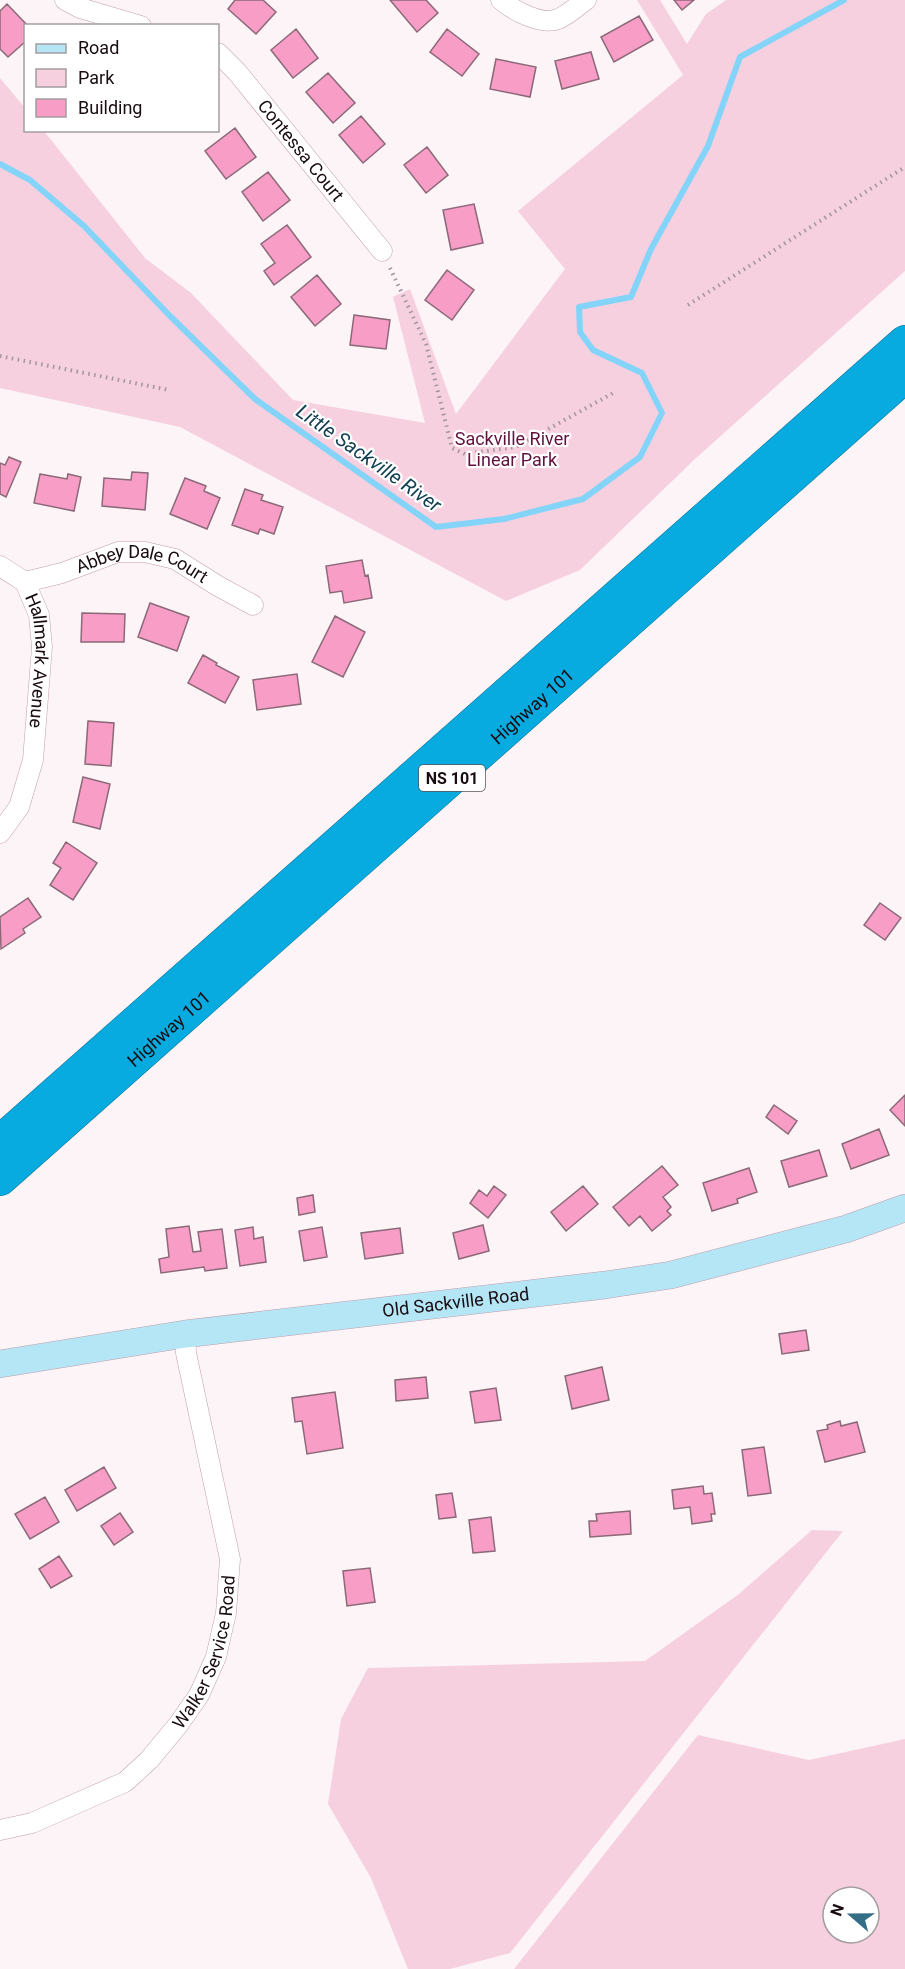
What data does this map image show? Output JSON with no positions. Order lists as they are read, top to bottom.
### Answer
{
  "streets": {
    "highway": ["Highway 101", "NS 101"],
    "street": [
      "Contessa Court",
      "Abbey Dale Court",
      "Hallmark Avenue",
      "Old Sackville Road",
      "Walker Service Road"
    ]
  },
  "crossings": [
    ["Abbey Dale Court", "Hallmark Avenue"],
    ["Old Sackville Road", "Walker Service Road"]
  ],
  "water": ["Little Sackville River"],
  "parks": ["Sackville River Linear Park"],
  "legend": ["Road", "Park", "Building"],
  "north": "left"
}
